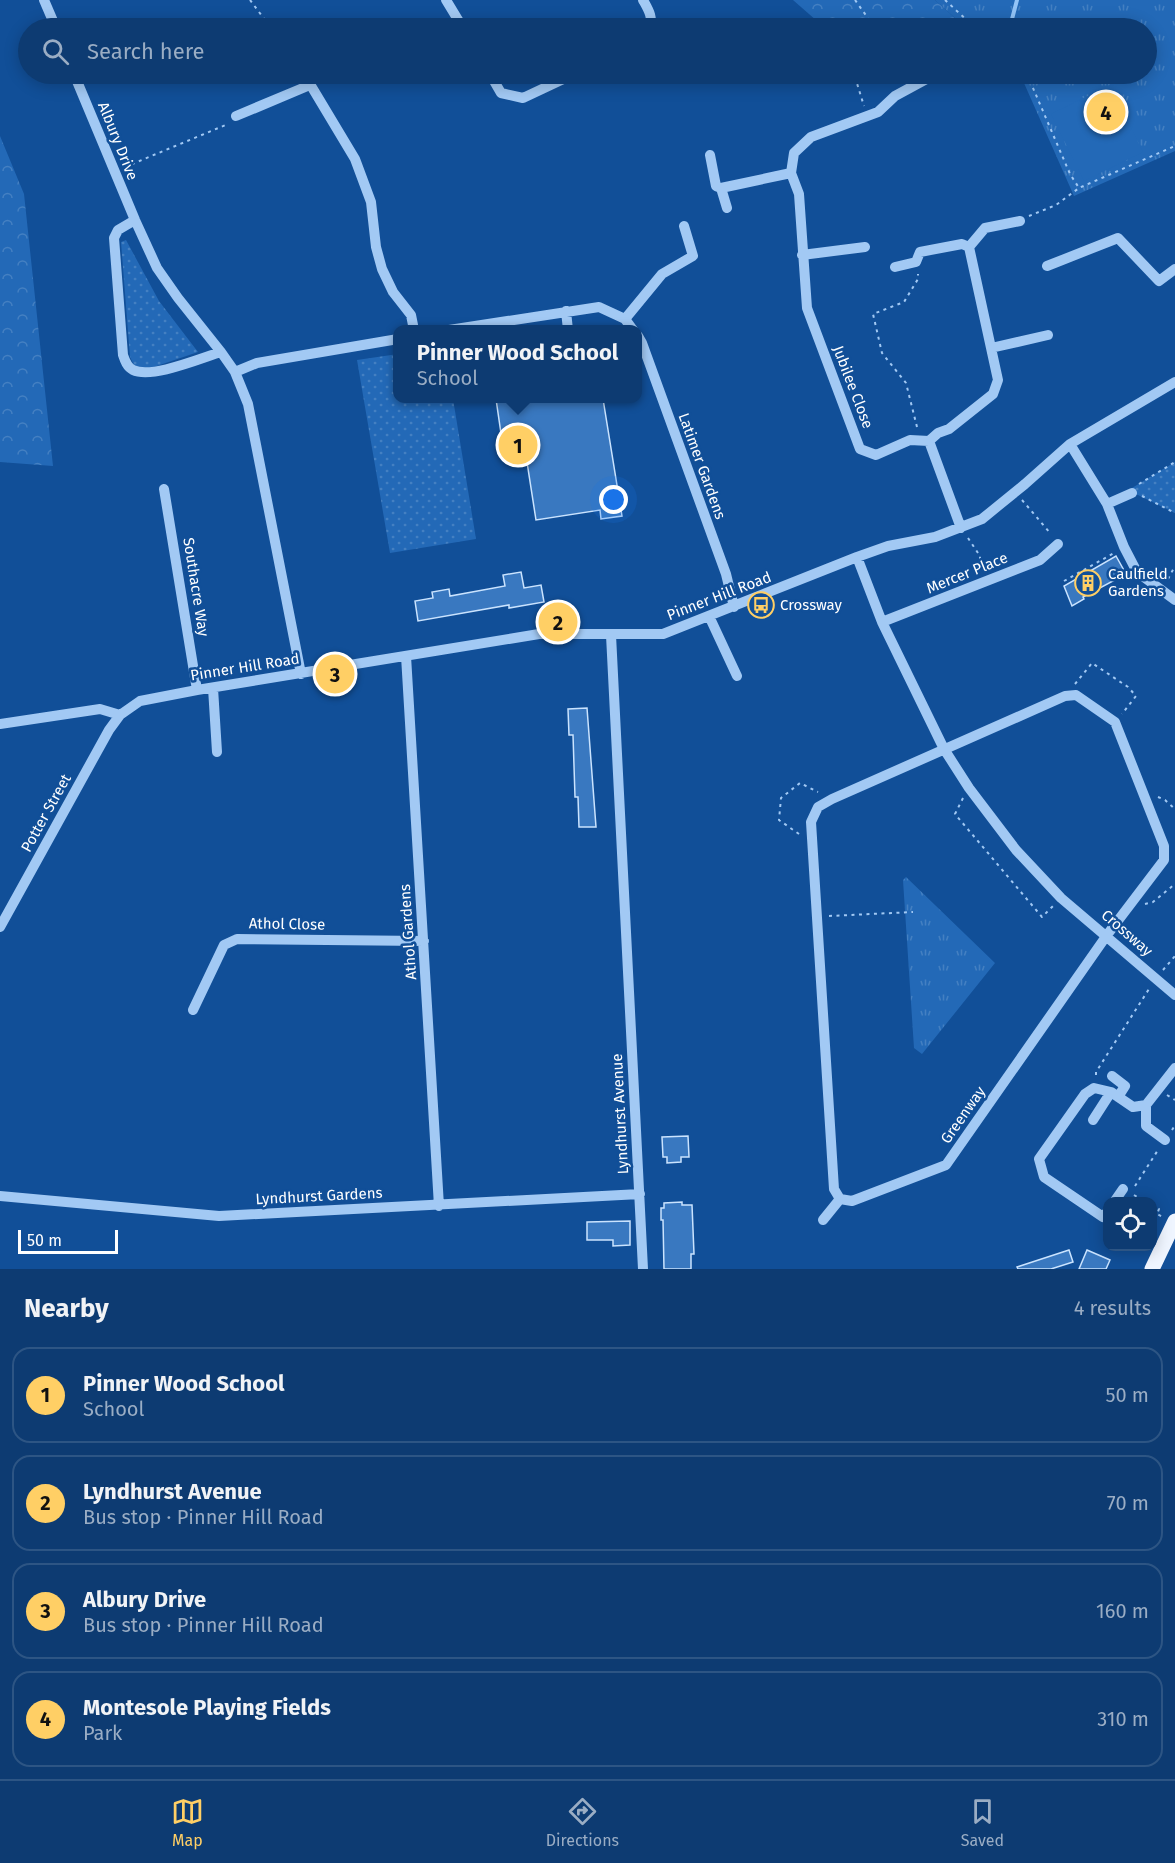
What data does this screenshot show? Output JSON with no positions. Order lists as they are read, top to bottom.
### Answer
{
  "streets": {
    "street": [
      "Albury Drive",
      "Jubilee Close",
      "Latimer Gardens",
      "Mercer Place",
      "Southacre Way",
      "Pinner Hill Road",
      "Potter Street",
      "Athol Close",
      "Athol Gardens",
      "Crossway",
      "Lyndhurst Avenue",
      "Greenway",
      "Lyndhurst Gardens"
    ]
  },
  "crossings": [
    ["Albury Drive", "Pinner Hill Road"],
    ["Latimer Gardens", "Pinner Hill Road"],
    ["Mercer Place", "Crossway"],
    ["Southacre Way", "Pinner Hill Road"],
    ["Pinner Hill Road", "Potter Street"],
    ["Pinner Hill Road", "Athol Gardens"],
    ["Pinner Hill Road", "Crossway"],
    ["Pinner Hill Road", "Lyndhurst Avenue"],
    ["Athol Close", "Athol Gardens"],
    ["Athol Gardens", "Lyndhurst Gardens"],
    ["Crossway", "Greenway"],
    ["Lyndhurst Avenue", "Lyndhurst Gardens"]
  ],
  "places": {
    "building": ["Caulfield Gardens"],
    "bus stop": ["Crossway"]
  },
  "scale_bar": "50 m",
  "page": {
    "search": "Search here",
    "pins": [
      "4",
      "1",
      "2",
      "3"
    ],
    "popup": ["Pinner Wood School", "School"],
    "scale": "50 m",
    "heading": ["Nearby", "4 results"],
    "list": [
      {
        "mark": "1",
        "name": "Pinner Wood School",
        "note": "School",
        "value": "50 m"
      },
      {
        "mark": "2",
        "name": "Lyndhurst Avenue",
        "note": "Bus stop · Pinner Hill Road",
        "value": "70 m"
      },
      {
        "mark": "3",
        "name": "Albury Drive",
        "note": "Bus stop · Pinner Hill Road",
        "value": "160 m"
      },
      {
        "mark": "4",
        "name": "Montesole Playing Fields",
        "note": "Park",
        "value": "310 m"
      }
    ],
    "nav": ["Map", "Directions", "Saved"]
  }
}
